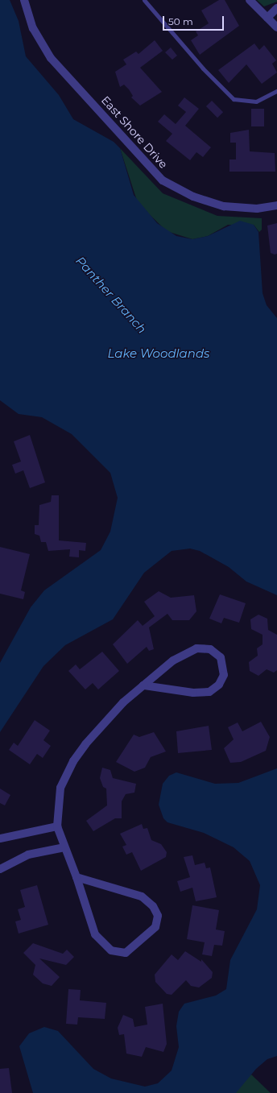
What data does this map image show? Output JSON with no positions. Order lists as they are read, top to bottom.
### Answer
{
  "streets": {
    "street": ["East Shore Drive"]
  },
  "water": ["Panther Branch", "Lake Woodlands"],
  "scale_bar": "50 m"
}
